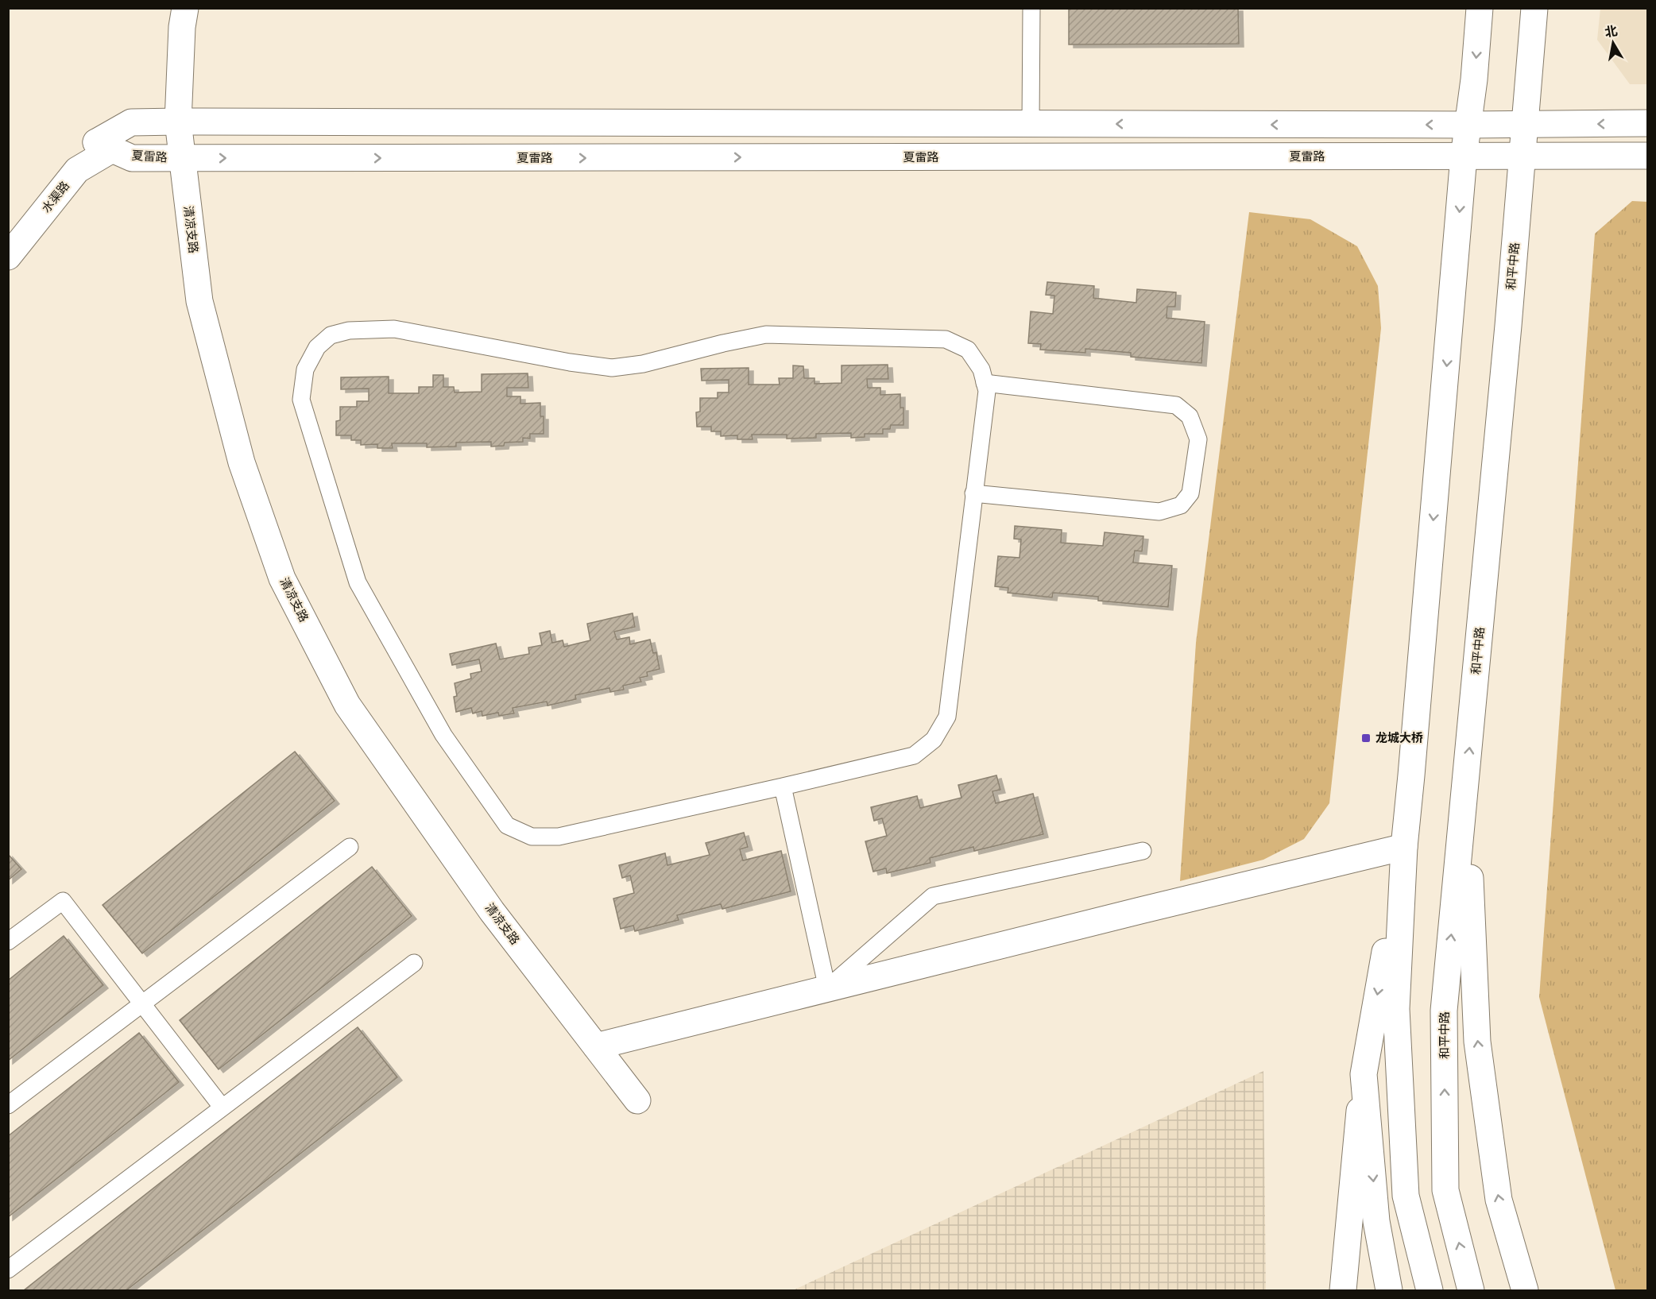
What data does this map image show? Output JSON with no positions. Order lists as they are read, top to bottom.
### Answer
{
  "streets": {
    "street": [
      "夏雷路",
      "水渠路",
      "清凉支路",
      "和平中路"
    ]
  },
  "crossings": [
    ["夏雷路", "水渠路"],
    ["夏雷路", "清凉支路"],
    ["夏雷路", "和平中路"]
  ],
  "places": {
    "transit": ["龙城大桥"]
  },
  "north": "top"
}
